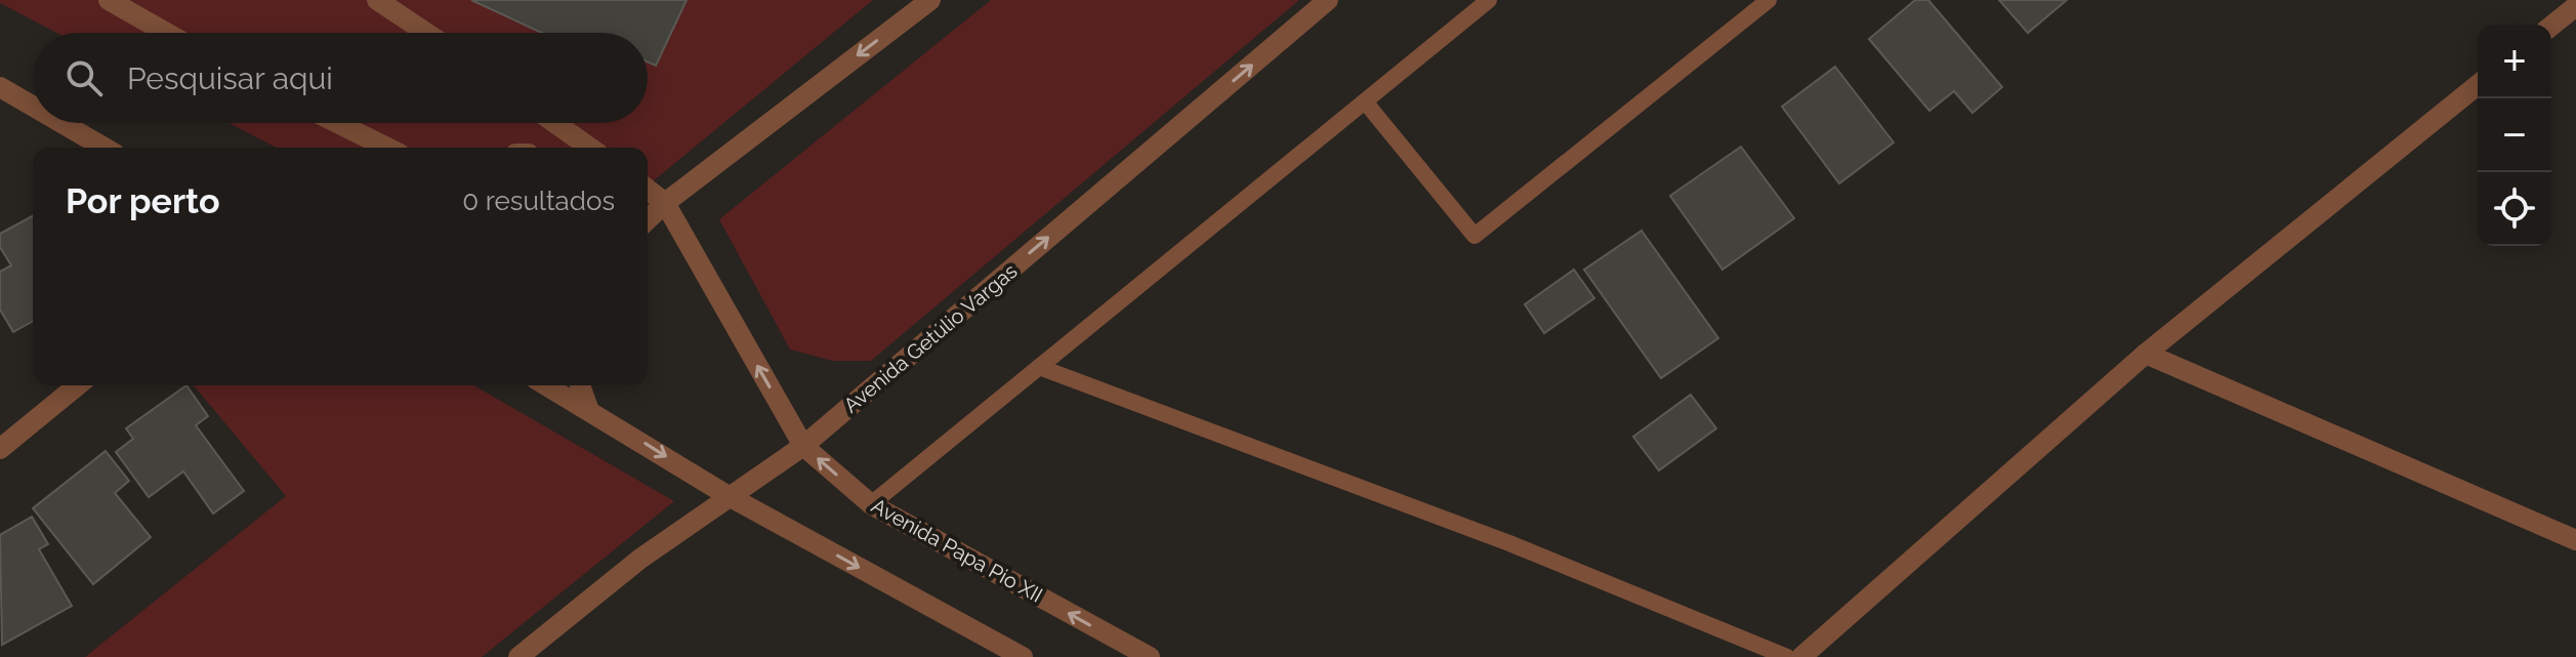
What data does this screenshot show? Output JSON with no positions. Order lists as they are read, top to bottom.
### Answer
{
  "streets": {
    "street": ["Avenida Getúlio Vargas", "Avenida Papa Pio XII"]
  },
  "crossings": [
    ["Avenida Getúlio Vargas", "Avenida Papa Pio XII"]
  ],
  "one_way": ["Avenida Getúlio Vargas"],
  "page": {
    "map_buttons": ["+", "−"],
    "search": "Pesquisar aqui",
    "heading": ["Por perto", "0 resultados"]
  }
}
